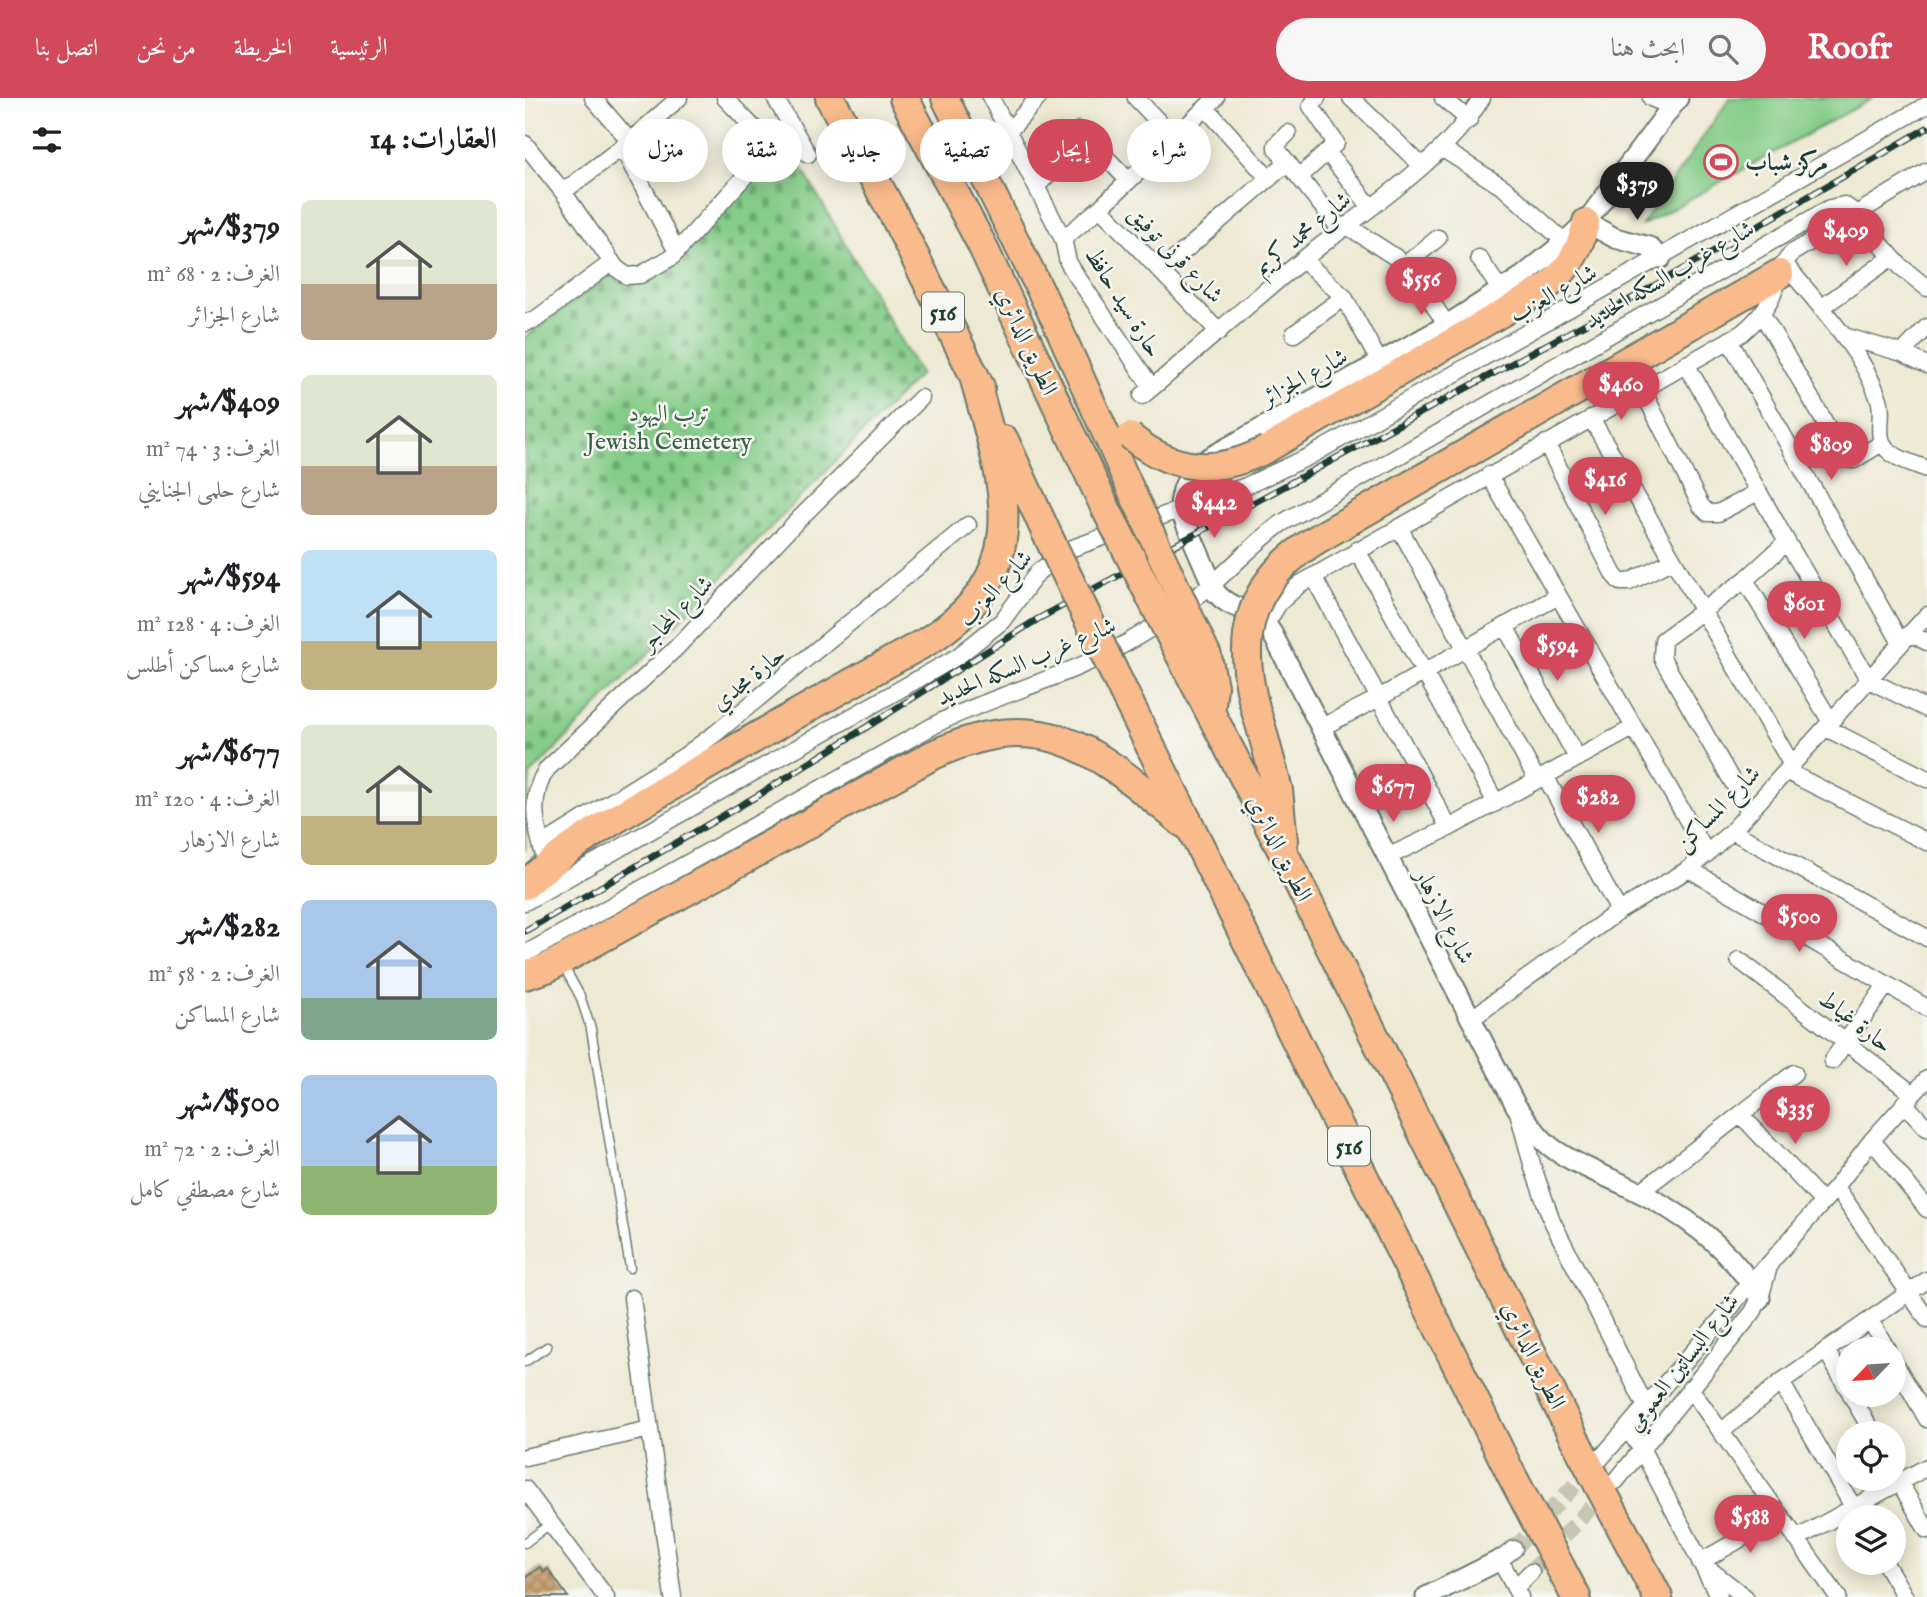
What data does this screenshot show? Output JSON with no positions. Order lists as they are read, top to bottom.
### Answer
{
  "streets": {
    "highway": ["516", "الطريق الدائري"],
    "street": [
      "شارع محمد كريم",
      "شارع قرنى توفيق",
      "شارع غرب السكه الحديد",
      "شارع العزب",
      "حارة سيد حافظ",
      "شارع الجزائر",
      "شارع المحاجر",
      "حارة مجدي",
      "شارع المساكن",
      "شارع الازهار",
      "حارة غياط",
      "شارع البساتين العمومي"
    ]
  },
  "crossings": [
    ["شارع محمد كريم", "شارع قرنى توفيق"],
    ["شارع محمد كريم", "حارة سيد حافظ"],
    ["شارع غرب السكه الحديد", "شارع الازهار"],
    ["شارع العزب", "شارع الجزائر"],
    ["شارع العزب", "شارع المحاجر"],
    ["شارع العزب", "حارة مجدي"],
    ["شارع المحاجر", "حارة مجدي"],
    ["شارع المساكن", "شارع الازهار"],
    ["شارع الازهار", "شارع البساتين العمومي"],
    ["حارة غياط", "شارع البساتين العمومي"]
  ],
  "parks": ["ترب اليهود Jewish Cemetery"],
  "places": {
    "sports": ["مركز شباب"]
  },
  "north": "bottom left",
  "page": {
    "header": "Roofr",
    "search": "ابحث هنا",
    "nav": [
      "الرئيسية",
      "الخريطة",
      "من نحن",
      "اتصل بنا"
    ],
    "heading": "العقارات: 14",
    "chip": [
      "شراء",
      "إيجار",
      "تصفية",
      "جديد",
      "شقة",
      "منزل"
    ],
    "price": [
      "$379",
      "$409",
      "$556",
      "$460",
      "$809",
      "$416",
      "$442",
      "$601",
      "$594",
      "$677",
      "$282",
      "$500",
      "$335",
      "$588"
    ],
    "list": [
      {
        "name": "$379/شهر",
        "note": "الغرف: 2 · 68 m² · شارع الجزائر"
      },
      {
        "name": "$409/شهر",
        "note": "الغرف: 3 · 74 m² · شارع حلمى الجنايني"
      },
      {
        "name": "$594/شهر",
        "note": "الغرف: 4 · 128 m² · شارع مساكن أطلس"
      },
      {
        "name": "$677/شهر",
        "note": "الغرف: 4 · 120 m² · شارع الازهار"
      },
      {
        "name": "$282/شهر",
        "note": "الغرف: 2 · 58 m² · شارع المساكن"
      },
      {
        "name": "$500/شهر",
        "note": "الغرف: 2 · 72 m² · شارع مصطفي كامل"
      }
    ]
  }
}
